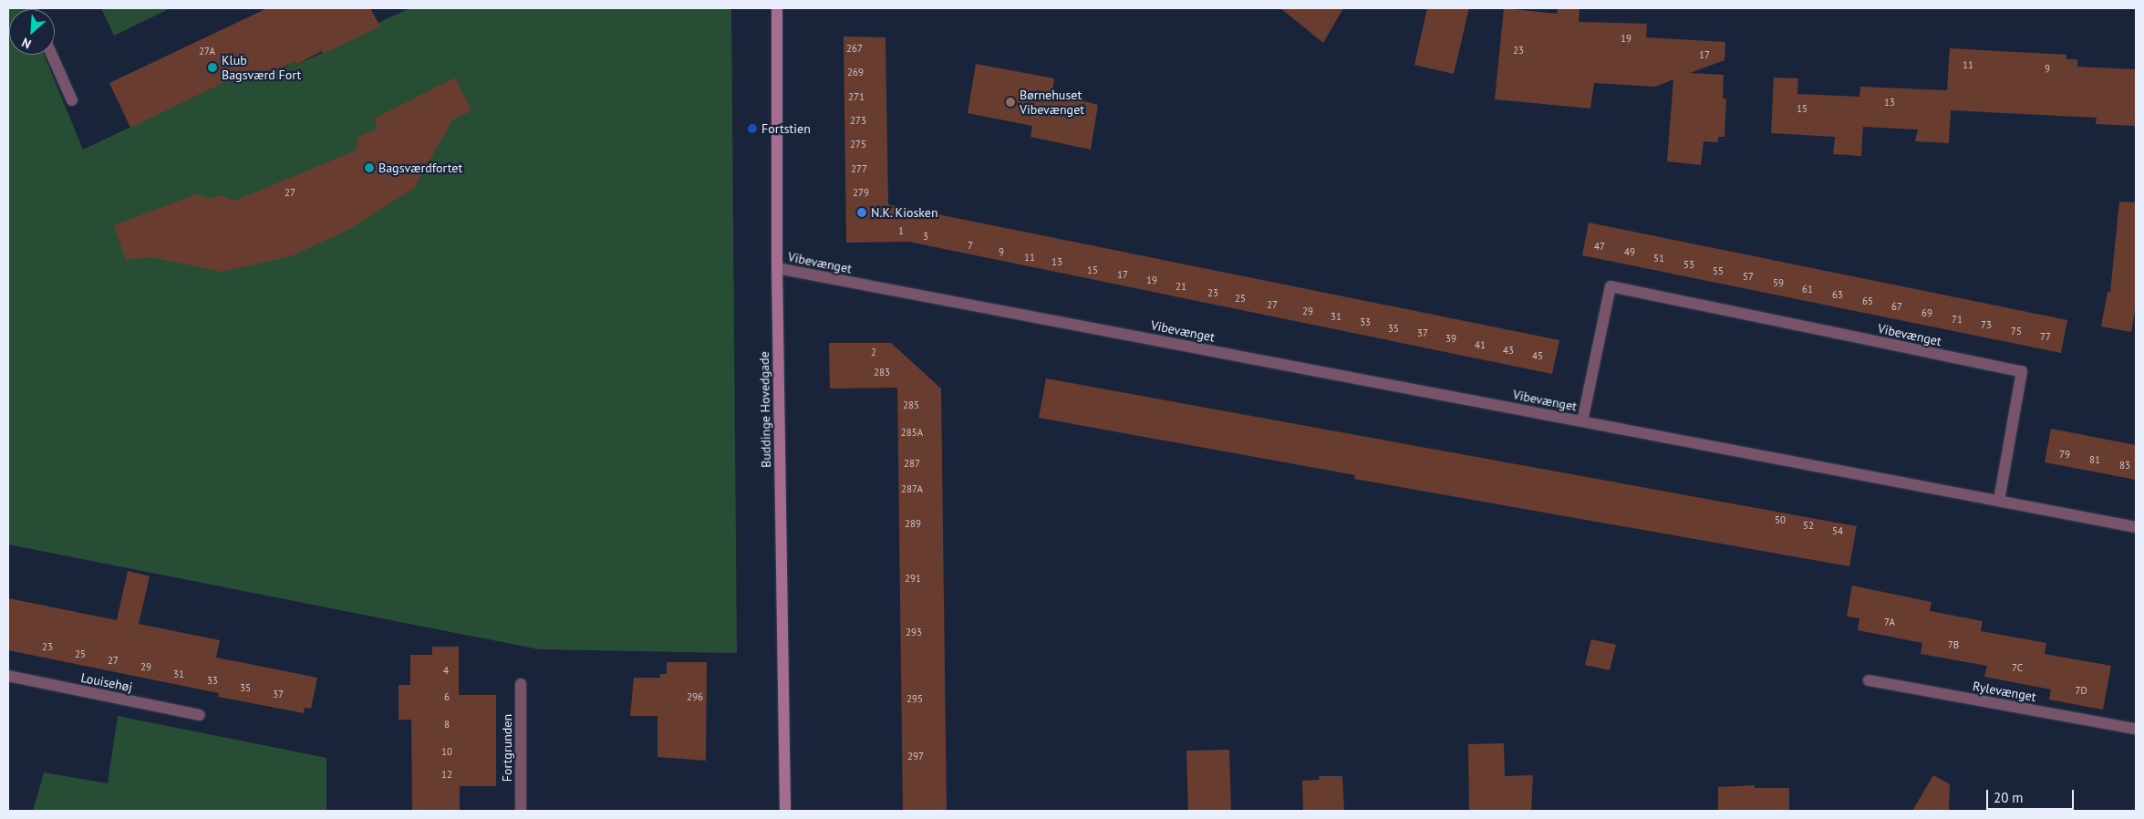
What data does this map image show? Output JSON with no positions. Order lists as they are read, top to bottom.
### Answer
{
  "streets": {
    "street": [
      "Vibevænget",
      "Buddinge Hovedgade",
      "Louisehøj",
      "Rylevænget",
      "Fortgrunden"
    ]
  },
  "crossings": [
    ["Vibevænget", "Buddinge Hovedgade"]
  ],
  "places": [
    "Klub Bagsværd Fort",
    "Børnehuset Vibevænget",
    "Fortstien",
    "Bagsværdfortet",
    "N.K. Kiosken"
  ],
  "house_numbers": [
    "19",
    "267",
    "23",
    "27A",
    "17",
    "11",
    "9",
    "269",
    "271",
    "13",
    "15",
    "273",
    "275",
    "277",
    "27",
    "279",
    "1",
    "3",
    "7",
    "47",
    "9",
    "49",
    "11",
    "51",
    "13",
    "53",
    "15",
    "55",
    "17",
    "57",
    "19",
    "59",
    "21",
    "61",
    "23",
    "63",
    "25",
    "65",
    "27",
    "67",
    "29",
    "69",
    "31",
    "71",
    "33",
    "73",
    "35",
    "75",
    "37",
    "77",
    "39",
    "41",
    "43",
    "2",
    "45",
    "283",
    "285",
    "285A",
    "79",
    "81",
    "287",
    "83",
    "287A",
    "50",
    "289",
    "52",
    "54",
    "291",
    "7A",
    "293",
    "7B",
    "23",
    "25",
    "27",
    "29",
    "7C",
    "4",
    "31",
    "33",
    "35",
    "7D",
    "37",
    "6",
    "296",
    "295",
    "8",
    "10",
    "297",
    "12"
  ],
  "scale_bar": "20 m",
  "north": "bottom left"
}
